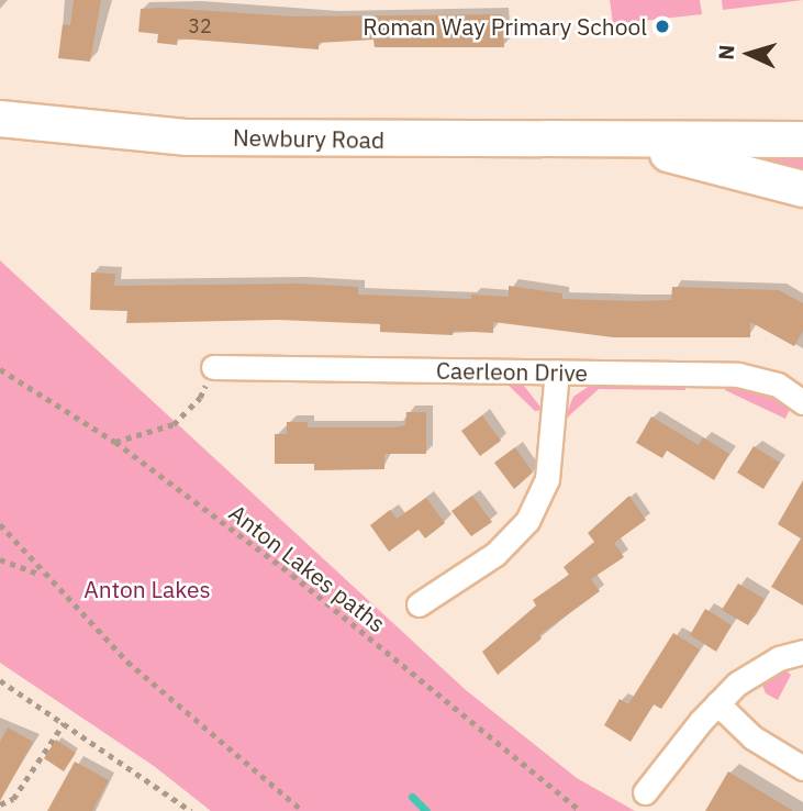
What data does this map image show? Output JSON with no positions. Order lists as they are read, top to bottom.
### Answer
{
  "streets": {
    "main road": ["Newbury Road"],
    "street": ["Caerleon Drive"],
    "path": ["Anton Lakes paths"]
  },
  "parks": ["Anton Lakes"],
  "places": ["Roman Way Primary School"],
  "house_numbers": ["32"],
  "north": "left"
}
